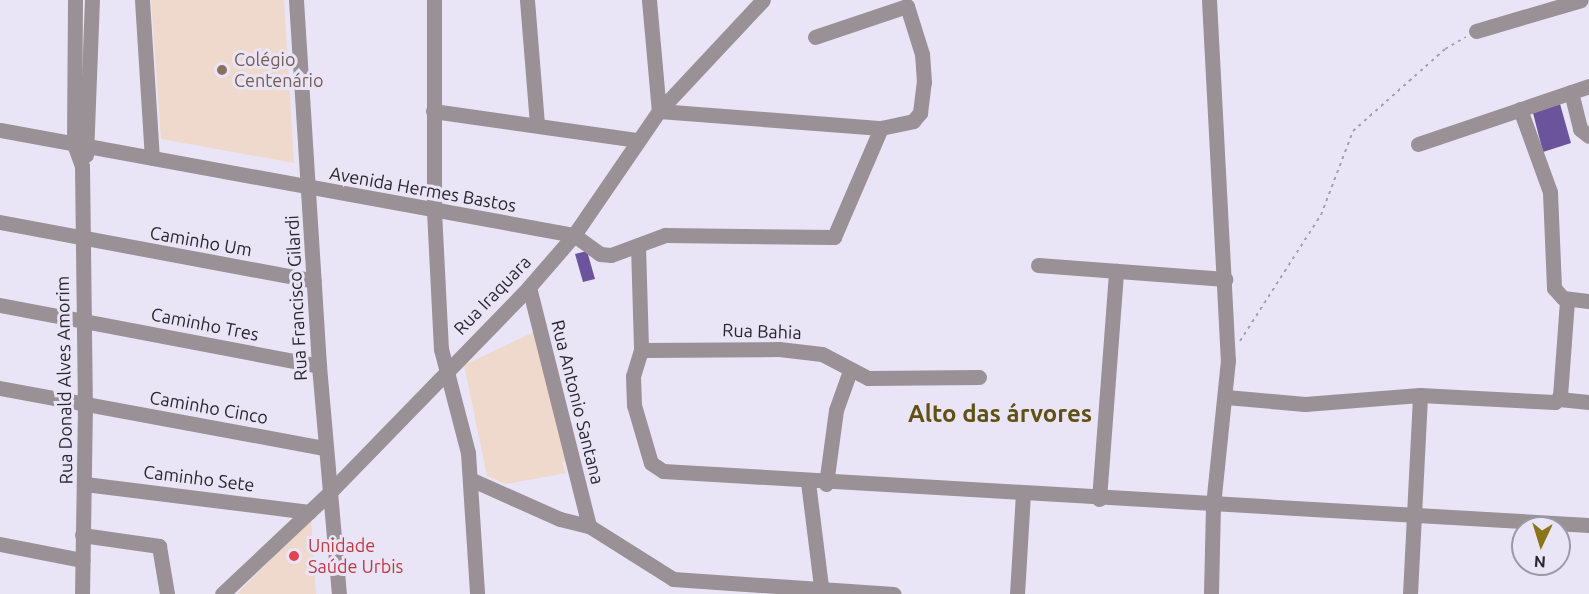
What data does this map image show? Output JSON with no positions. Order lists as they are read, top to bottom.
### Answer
{
  "streets": {
    "street": [
      "Avenida Hermes Bastos",
      "Caminho Um",
      "Rua Iraquara",
      "Rua Francisco Gilardi",
      "Caminho Tres",
      "Rua Bahia",
      "Rua Donald Alves Amorim",
      "Rua Antonio Santana",
      "Caminho Cinco",
      "Caminho Sete"
    ]
  },
  "crossings": [
    ["Avenida Hermes Bastos", "Rua Iraquara"],
    ["Avenida Hermes Bastos", "Rua Francisco Gilardi"],
    ["Avenida Hermes Bastos", "Rua Donald Alves Amorim"],
    ["Caminho Um", "Rua Francisco Gilardi"],
    ["Caminho Um", "Rua Donald Alves Amorim"],
    ["Rua Iraquara", "Rua Francisco Gilardi"],
    ["Rua Iraquara", "Rua Antonio Santana"],
    ["Rua Iraquara", "Caminho Sete"],
    ["Rua Francisco Gilardi", "Caminho Tres"],
    ["Rua Francisco Gilardi", "Caminho Cinco"],
    ["Caminho Tres", "Rua Donald Alves Amorim"],
    ["Rua Donald Alves Amorim", "Caminho Cinco"],
    ["Rua Donald Alves Amorim", "Caminho Sete"]
  ],
  "districts": ["Alto das árvores"],
  "places": ["Colégio Centenário", "Unidade Saúde Urbis"],
  "north": "bottom"
}
